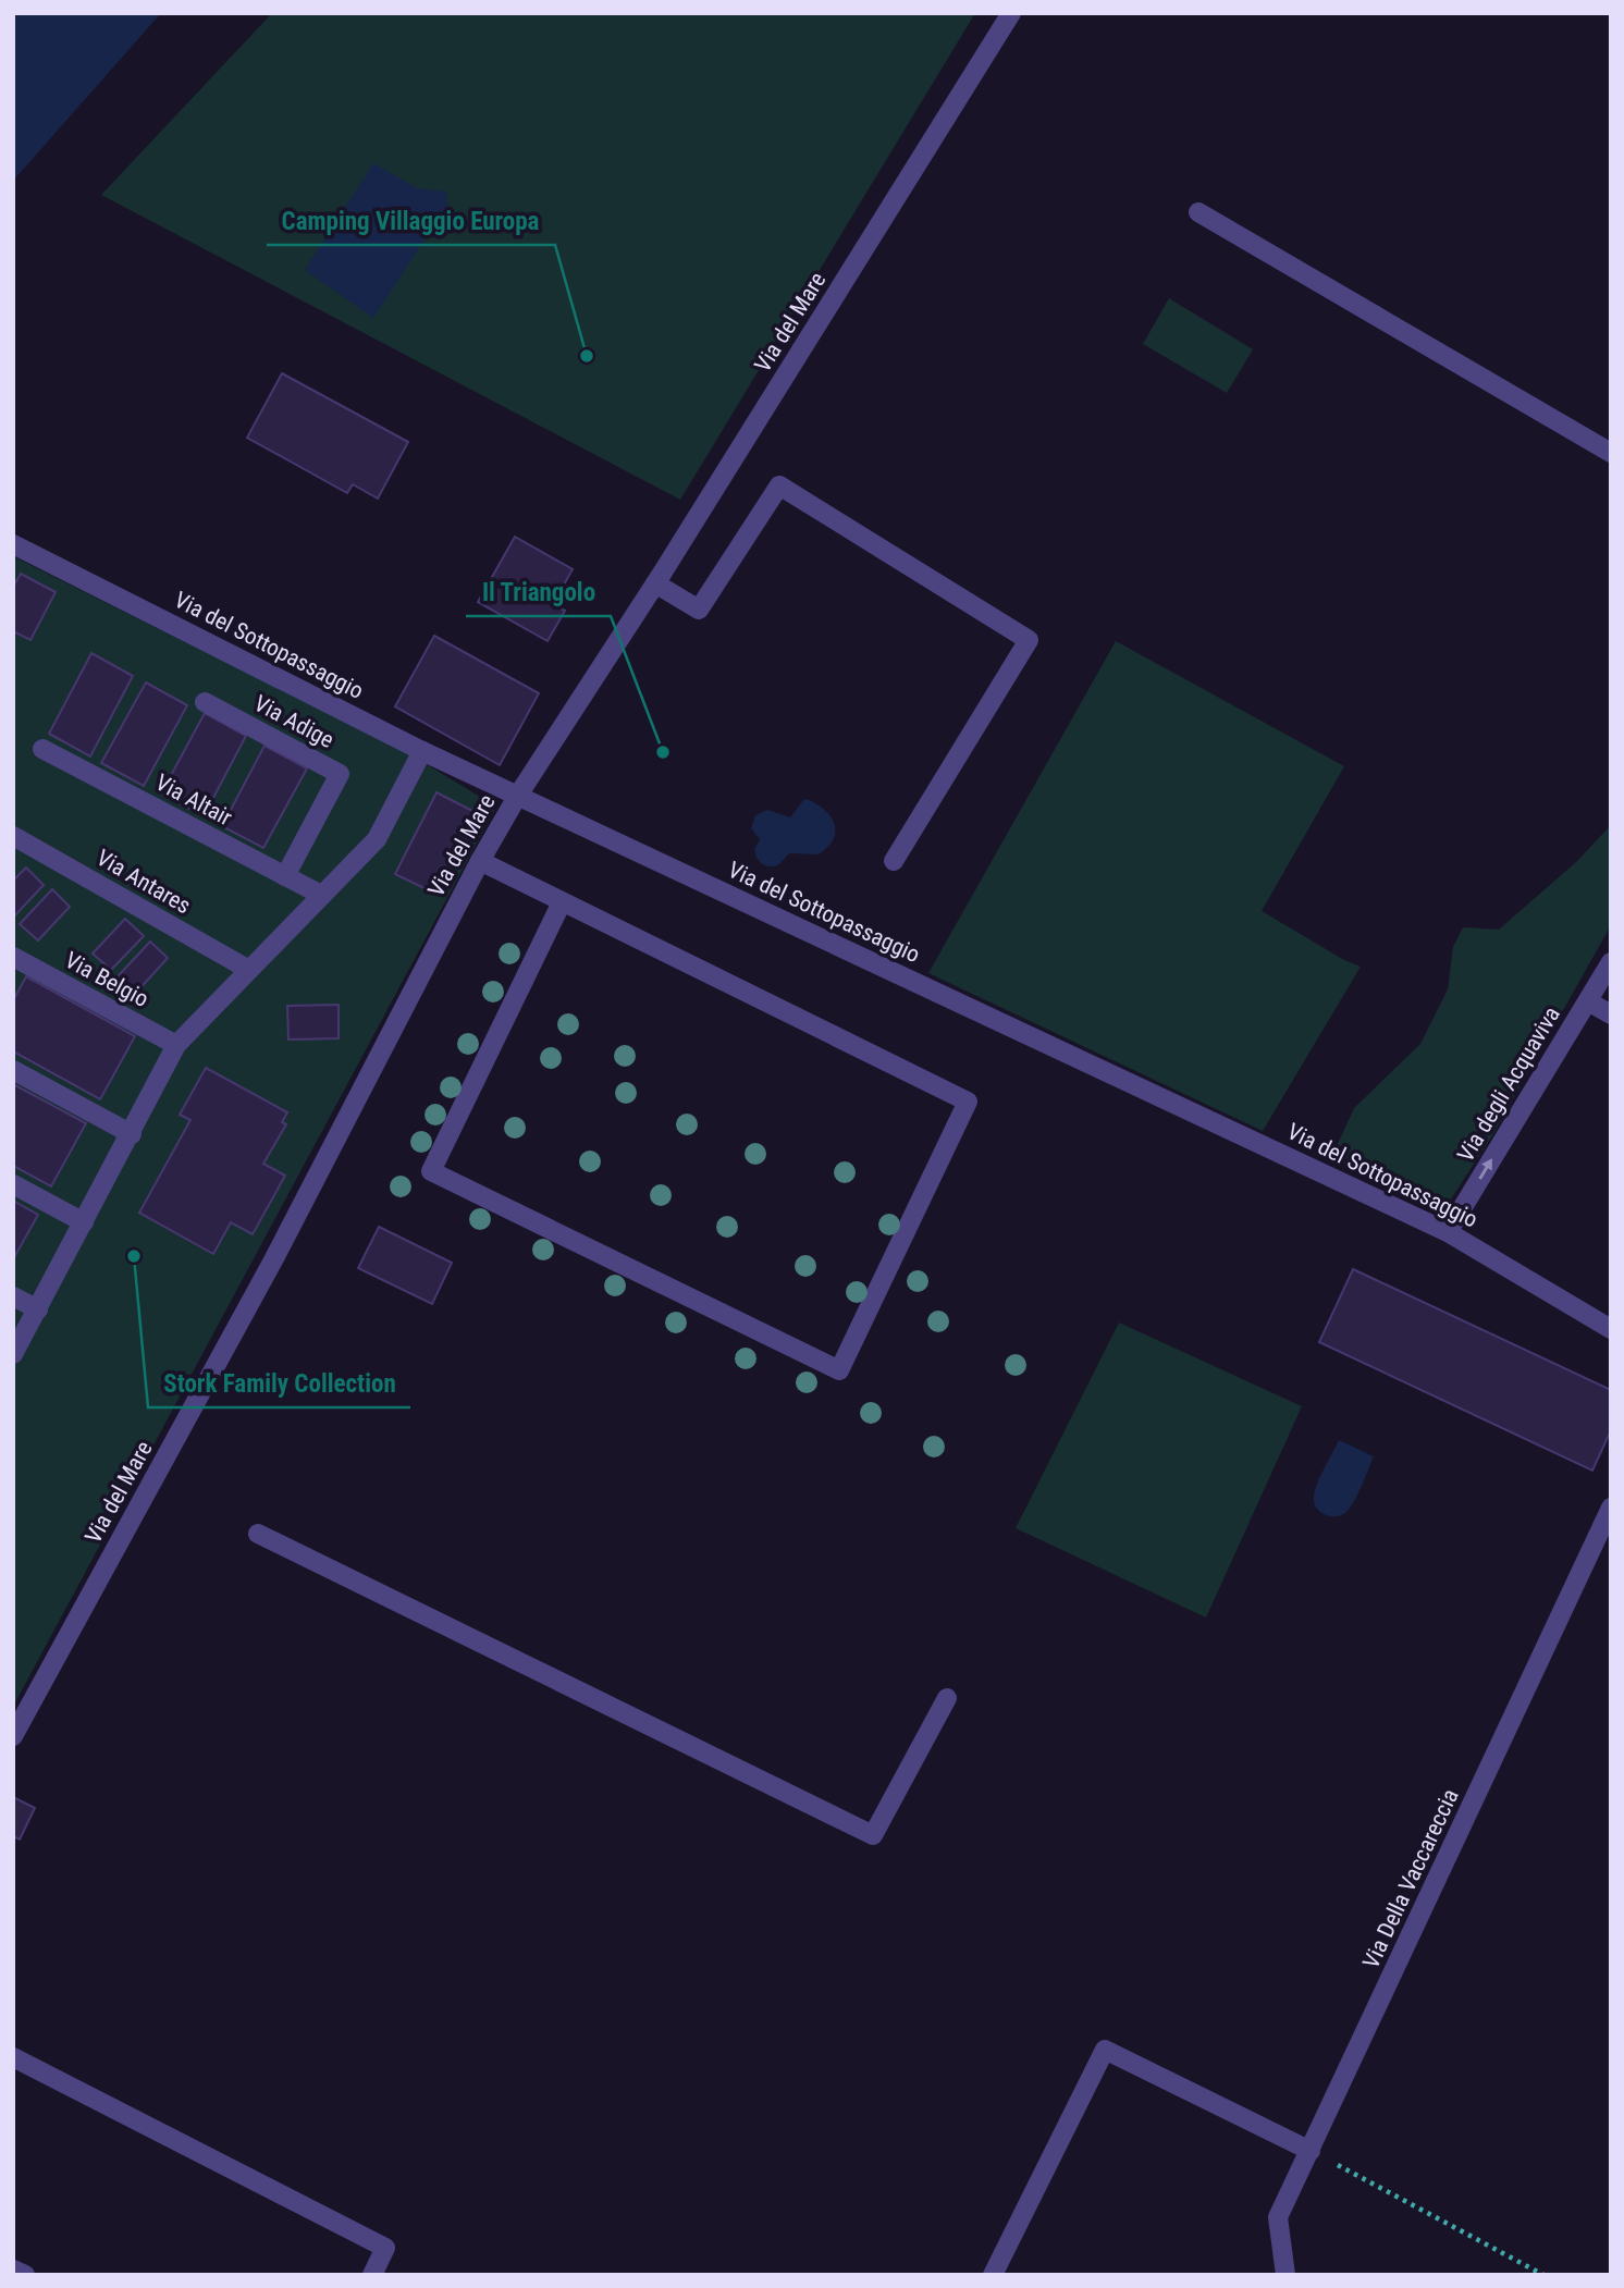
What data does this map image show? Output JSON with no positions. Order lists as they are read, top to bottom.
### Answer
{
  "streets": {
    "street": [
      "Via del Mare",
      "Via del Sottopassaggio",
      "Via Adige",
      "Via Altair",
      "Via Antares",
      "Via Belgio",
      "Via degli Acquaviva",
      "Via Della Vaccareccia"
    ]
  },
  "crossings": [
    ["Via del Mare", "Via del Sottopassaggio"],
    ["Via del Sottopassaggio", "Via degli Acquaviva"],
    ["Via Adige", "Via Altair"]
  ],
  "one_way": ["Via degli Acquaviva"],
  "places": ["Camping Villaggio Europa", "Il Triangolo", "Stork Family Collection"]
}
